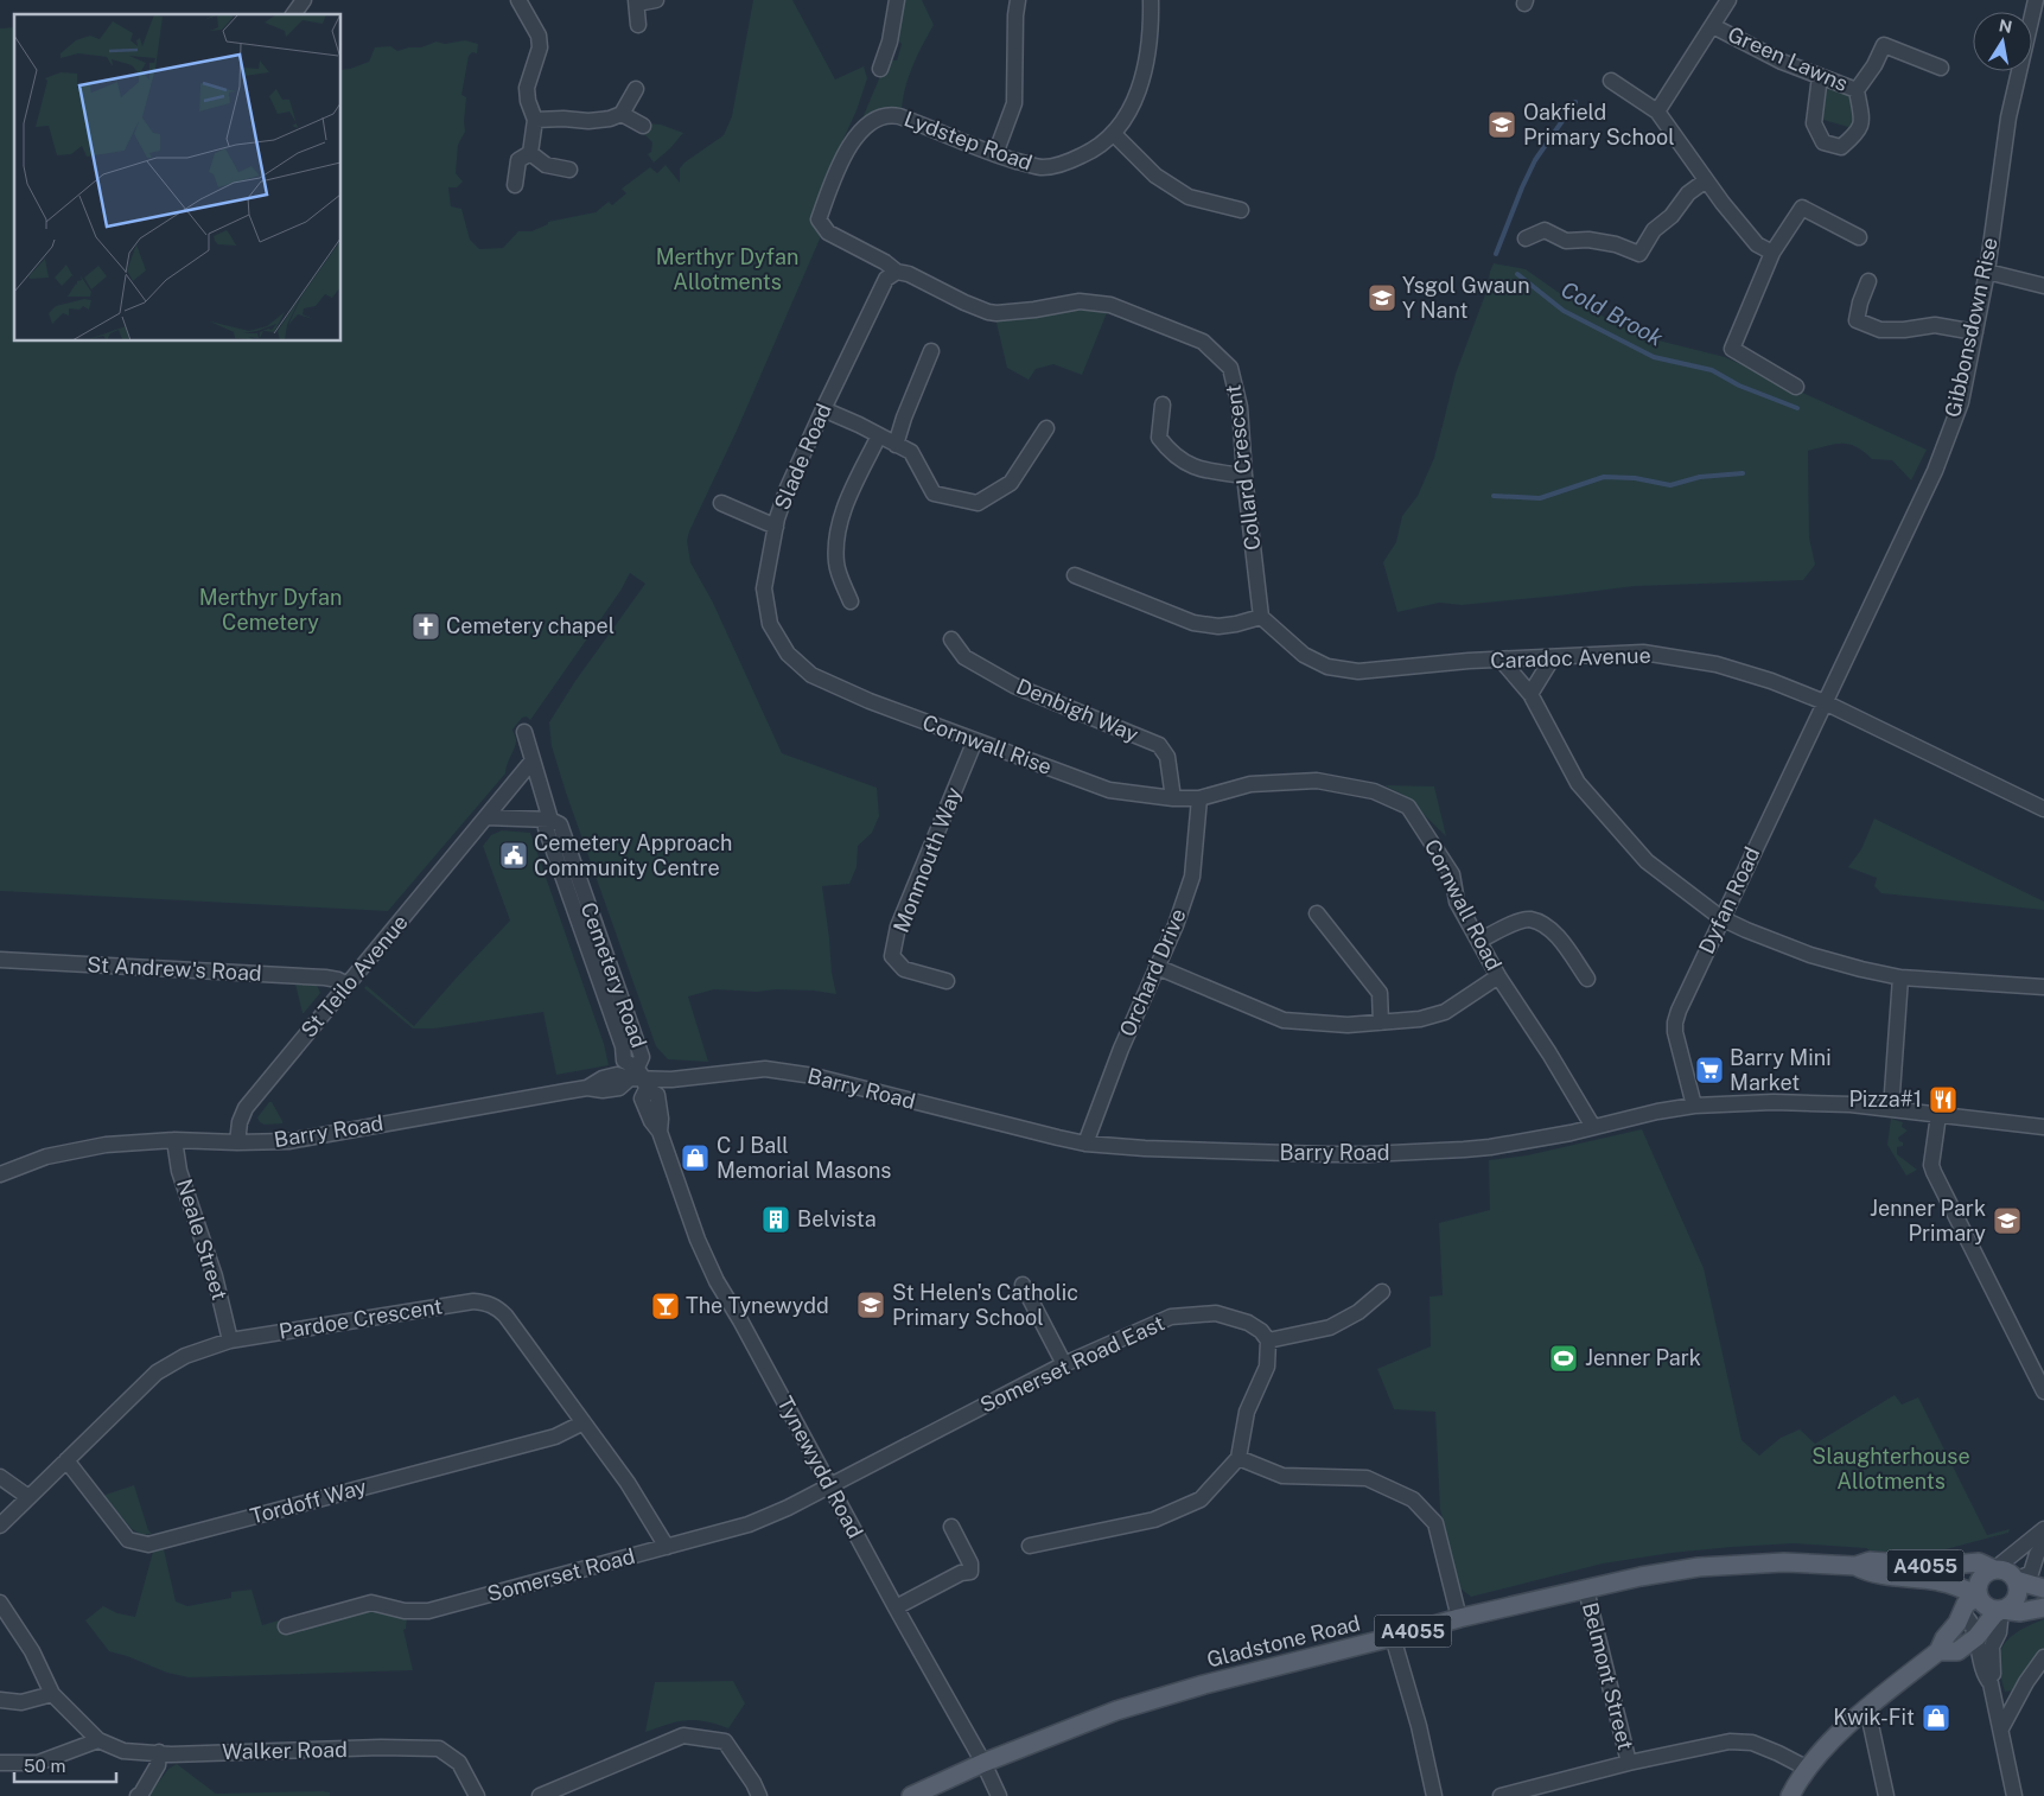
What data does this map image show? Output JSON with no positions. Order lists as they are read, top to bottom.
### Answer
{
  "streets": {
    "main road": ["A4055", "Gladstone Road"],
    "street": [
      "Green Lawns",
      "Lydstep Road",
      "Gibbonsdown Rise",
      "Slade Road",
      "Collard Crescent",
      "Caradoc Avenue",
      "Denbigh Way",
      "Cornwall Rise",
      "Monmouth Way",
      "Dyfan Road",
      "Cornwall Road",
      "St Andrew's Road",
      "Orchard Drive",
      "Cemetery Road",
      "St Teilo Avenue",
      "Barry Road",
      "Neale Street",
      "Pardoe Crescent",
      "Somerset Road East",
      "Tynewydd Road",
      "Tordoff Way",
      "Somerset Road",
      "Belmont Street",
      "Walker Road"
    ]
  },
  "crossings": [
    ["Lydstep Road", "Collard Crescent"],
    ["Gibbonsdown Rise", "Caradoc Avenue"],
    ["Gibbonsdown Rise", "Dyfan Road"],
    ["Slade Road", "Collard Crescent"],
    ["Slade Road", "Cornwall Rise"],
    ["Collard Crescent", "Caradoc Avenue"],
    ["Caradoc Avenue", "Dyfan Road"],
    ["Denbigh Way", "Cornwall Rise"],
    ["Cornwall Rise", "Monmouth Way"],
    ["Cornwall Rise", "Cornwall Road"],
    ["Cornwall Rise", "Orchard Drive"],
    ["Dyfan Road", "Barry Road"],
    ["Cornwall Road", "Orchard Drive"],
    ["Cornwall Road", "Barry Road"],
    ["St Andrew's Road", "St Teilo Avenue"],
    ["Orchard Drive", "Barry Road"],
    ["Cemetery Road", "St Teilo Avenue"],
    ["Cemetery Road", "Barry Road"],
    ["Cemetery Road", "Tynewydd Road"],
    ["St Teilo Avenue", "Barry Road"],
    ["Barry Road", "Neale Street"],
    ["Barry Road", "Tynewydd Road"],
    ["Neale Street", "Pardoe Crescent"],
    ["Pardoe Crescent", "Tordoff Way"],
    ["Pardoe Crescent", "Somerset Road"],
    ["Somerset Road East", "Tynewydd Road"],
    ["Somerset Road East", "Somerset Road"],
    ["Tynewydd Road", "Somerset Road"],
    ["Tynewydd Road", "Gladstone Road"],
    ["Gladstone Road", "Belmont Street"]
  ],
  "water": ["Cold Brook"],
  "parks": ["Merthyr Dyfan Allotments", "Merthyr Dyfan Cemetery", "Slaughterhouse Allotments"],
  "places": {
    "school or university": [
      "Oakfield Primary School",
      "Ysgol Gwaun Y Nant",
      "Jenner Park Primary",
      "St Helen's Catholic Primary School"
    ],
    "church": ["Cemetery chapel"],
    "public building": ["Cemetery Approach Community Centre"],
    "supermarket": ["Barry Mini Market"],
    "restaurant": ["Pizza#1"],
    "shop": ["C J Ball Memorial Masons", "Kwik-Fit"],
    "building": ["Belvista"],
    "bar": ["The Tynewydd"],
    "sports": ["Jenner Park"]
  },
  "scale_bar": "50 m",
  "north": "top"
}
